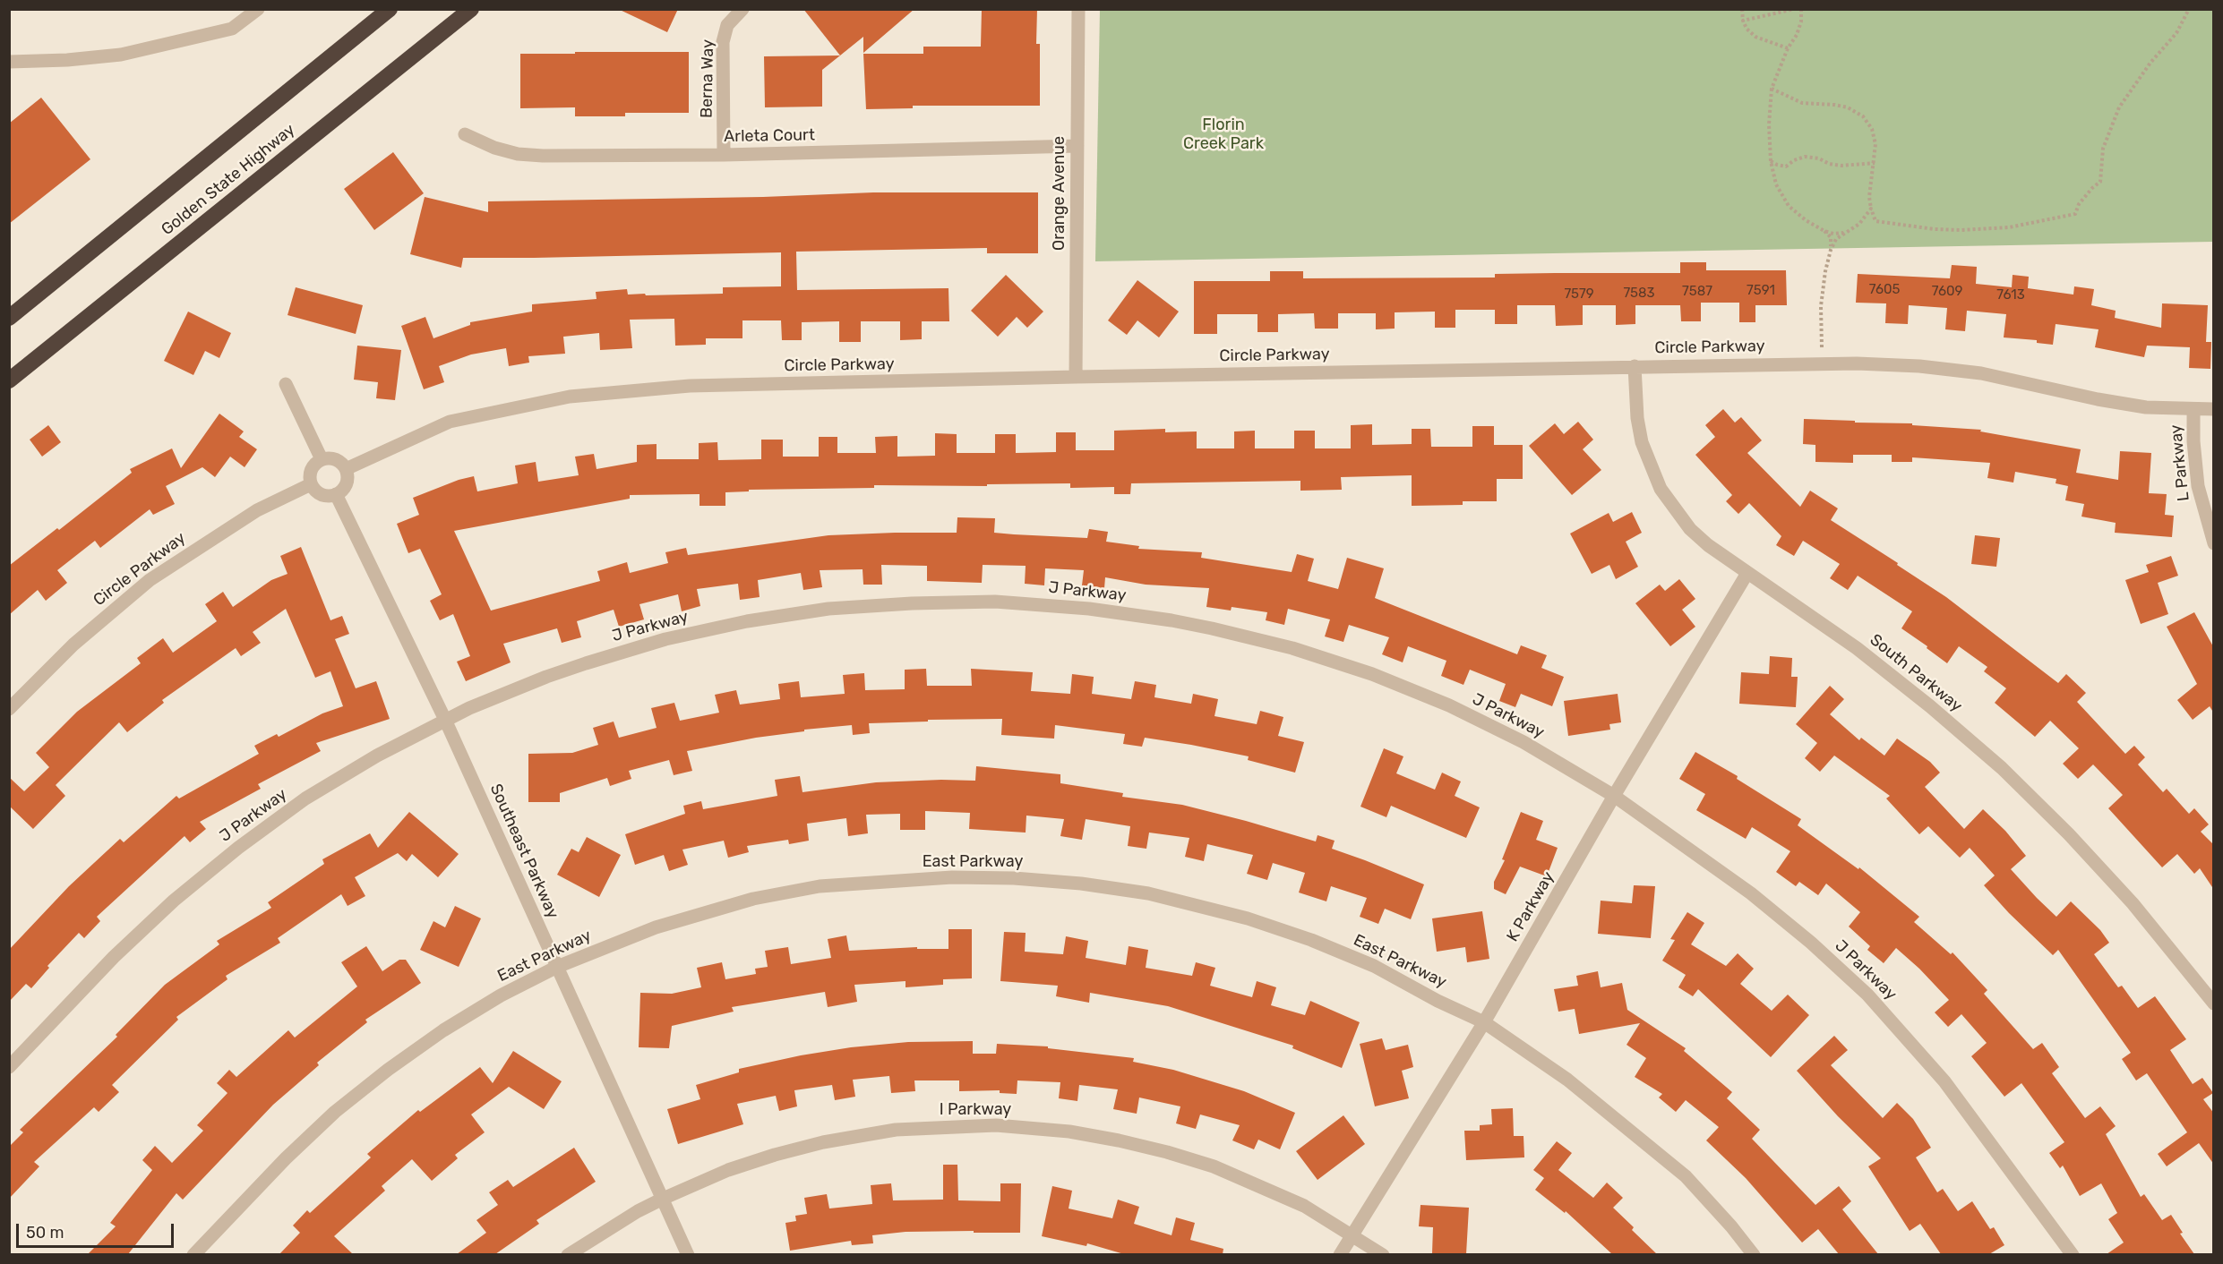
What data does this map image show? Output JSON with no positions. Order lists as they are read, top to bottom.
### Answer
{
  "streets": {
    "highway": ["Golden State Highway"],
    "street": [
      "Berna Way",
      "Arleta Court",
      "Orange Avenue",
      "Circle Parkway",
      "L Parkway",
      "J Parkway",
      "South Parkway",
      "Southeast Parkway",
      "East Parkway",
      "K Parkway",
      "I Parkway"
    ]
  },
  "crossings": [
    ["Berna Way", "Arleta Court"],
    ["Arleta Court", "Orange Avenue"],
    ["Orange Avenue", "Circle Parkway"],
    ["Circle Parkway", "L Parkway"],
    ["Circle Parkway", "South Parkway"],
    ["Circle Parkway", "Southeast Parkway"],
    ["J Parkway", "Southeast Parkway"],
    ["J Parkway", "K Parkway"],
    ["South Parkway", "K Parkway"],
    ["Southeast Parkway", "East Parkway"],
    ["Southeast Parkway", "I Parkway"],
    ["East Parkway", "K Parkway"],
    ["K Parkway", "I Parkway"]
  ],
  "parks": ["Florin Creek Park"],
  "house_numbers": [
    "7605",
    "7591",
    "7587",
    "7609",
    "7583",
    "7579",
    "7613"
  ],
  "scale_bar": "50 m"
}
